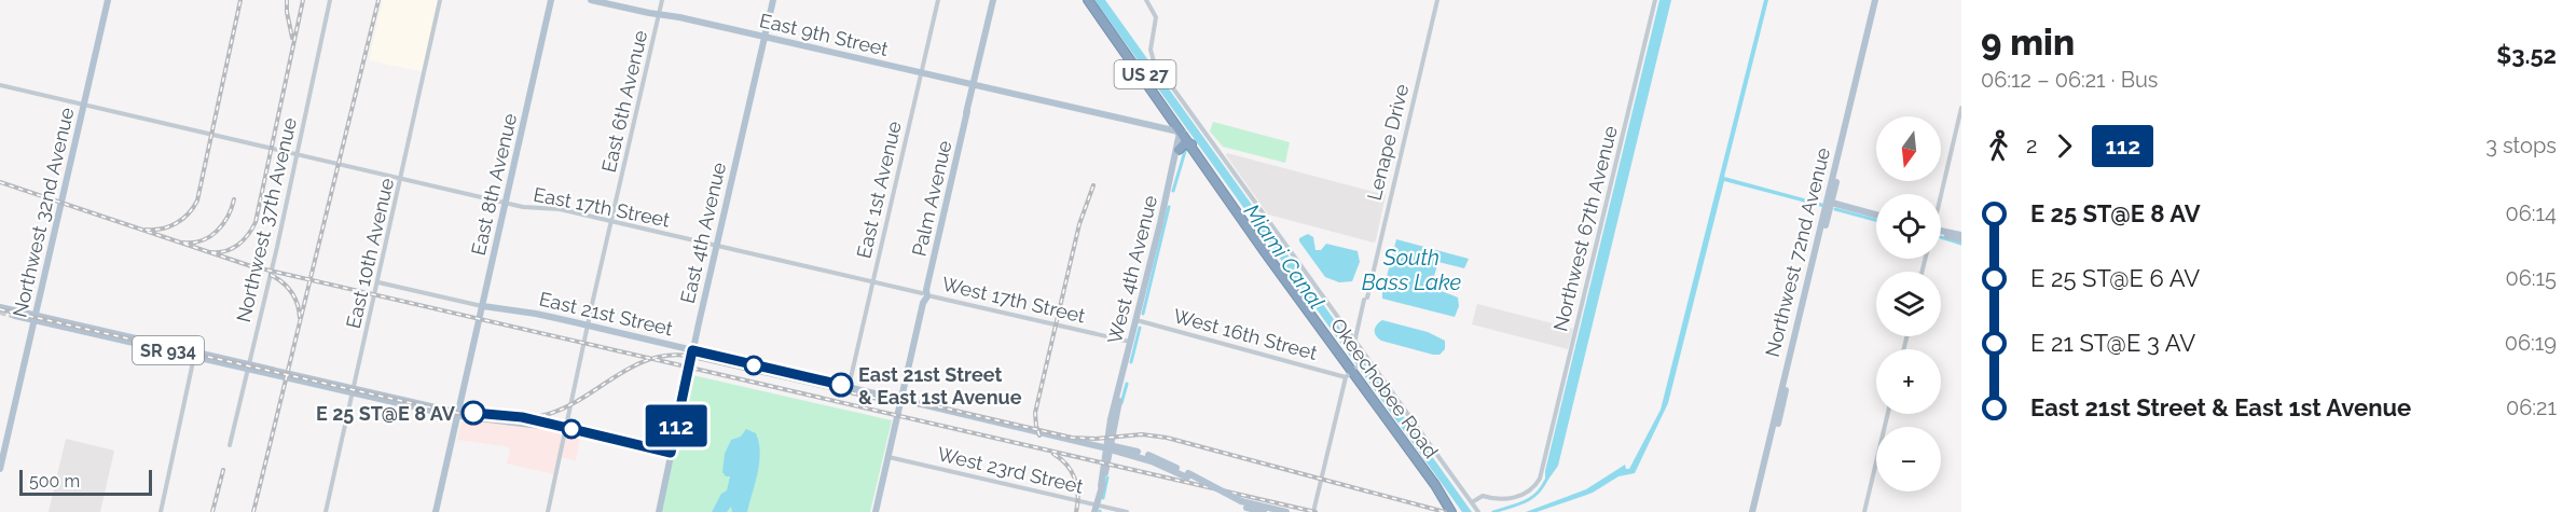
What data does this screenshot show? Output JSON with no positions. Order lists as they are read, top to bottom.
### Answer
{
  "streets": {
    "highway": ["US 27", "Okeechobee Road"],
    "main road": [
      "East 9th Street",
      "East 8th Avenue",
      "Palm Avenue",
      "Northwest 32nd Avenue",
      "East 4th Avenue",
      "Northwest 72nd Avenue",
      "West 4th Avenue",
      "East 21st Street",
      "SR 934"
    ],
    "street": [
      "East 6th Avenue",
      "Lenape Drive",
      "East 1st Avenue",
      "East 17th Street",
      "Northwest 37th Avenue",
      "Northwest 67th Avenue",
      "East 10th Avenue",
      "West 17th Street",
      "West 16th Street",
      "West 23rd Street"
    ]
  },
  "crossings": [
    ["East 9th Street", "East 6th Avenue"],
    ["East 9th Street", "East 1st Avenue"],
    ["East 9th Street", "Palm Avenue"],
    ["East 9th Street", "East 4th Avenue"],
    ["East 9th Street", "West 4th Avenue"],
    ["East 9th Street", "Okeechobee Road"],
    ["East 6th Avenue", "East 17th Street"],
    ["East 6th Avenue", "East 21st Street"],
    ["East 6th Avenue", "SR 934"],
    ["East 8th Avenue", "East 17th Street"],
    ["East 8th Avenue", "East 21st Street"],
    ["East 8th Avenue", "SR 934"],
    ["East 1st Avenue", "East 17th Street"],
    ["East 1st Avenue", "East 21st Street"],
    ["Palm Avenue", "East 17th Street"],
    ["Palm Avenue", "West 17th Street"],
    ["Palm Avenue", "East 21st Street"],
    ["Palm Avenue", "West 23rd Street"],
    ["East 17th Street", "Northwest 32nd Avenue"],
    ["East 17th Street", "Northwest 37th Avenue"],
    ["East 17th Street", "East 4th Avenue"],
    ["East 17th Street", "East 10th Avenue"],
    ["East 17th Street", "West 17th Street"],
    ["Northwest 32nd Avenue", "SR 934"],
    ["Northwest 37th Avenue", "SR 934"],
    ["East 4th Avenue", "East 21st Street"],
    ["East 4th Avenue", "SR 934"],
    ["East 10th Avenue", "East 21st Street"],
    ["East 10th Avenue", "SR 934"],
    ["West 4th Avenue", "West 17th Street"],
    ["West 4th Avenue", "East 21st Street"],
    ["West 4th Avenue", "West 16th Street"],
    ["West 4th Avenue", "Okeechobee Road"],
    ["West 4th Avenue", "West 23rd Street"]
  ],
  "water": ["Miami Canal", "South Bass Lake"],
  "places": ["East 21st Street & East 1st Avenue", "E 25 ST@E 8 AV"],
  "lines": ["bus line 112"],
  "scale_bar": "500 m",
  "north": "bottom",
  "page": {
    "on_map": "112",
    "heading": ["9 min", "06:12 – 06:21 · Bus", "$3.52"],
    "legs": ["2", "112", "3 stops"],
    "map_buttons": ["+", "−"],
    "list": [
      {
        "name": "E 25 ST@E 8 AV",
        "value": "06:14"
      },
      {
        "name": "E 25 ST@E 6 AV",
        "value": "06:15"
      },
      {
        "name": "E 21 ST@E 3 AV",
        "value": "06:19"
      },
      {
        "name": "East 21st Street & East 1st Avenue",
        "value": "06:21"
      }
    ],
    "scale": "500 m"
  }
}
